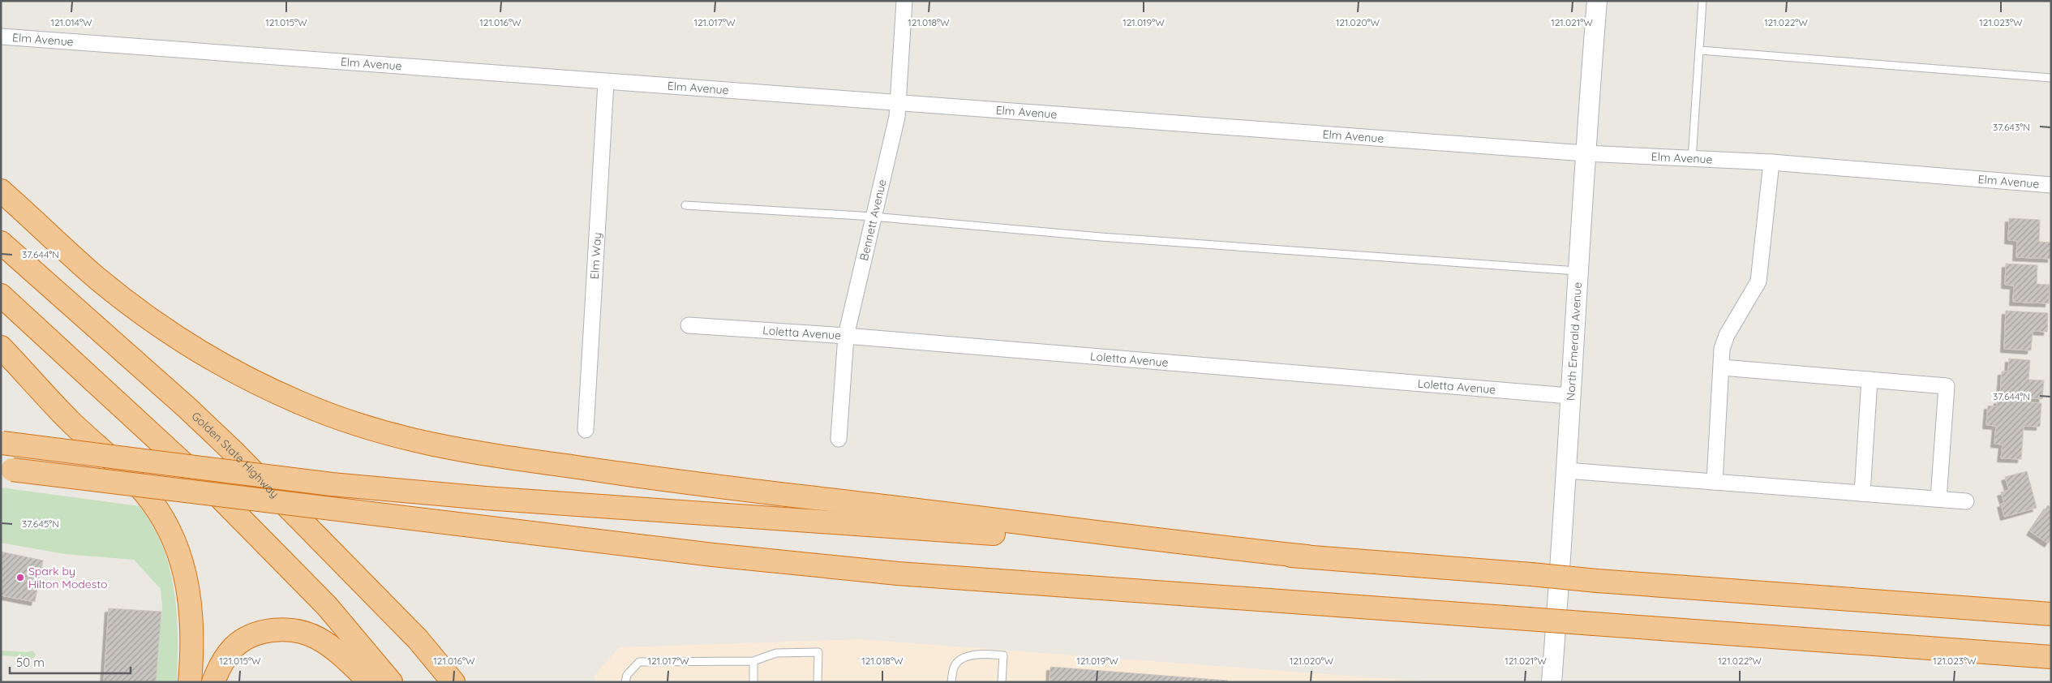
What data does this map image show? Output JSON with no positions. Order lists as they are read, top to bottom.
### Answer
{
  "streets": {
    "highway": ["Golden State Highway"],
    "street": [
      "Elm Avenue",
      "Bennett Avenue",
      "Elm Way",
      "Loletta Avenue",
      "North Emerald Avenue"
    ]
  },
  "crossings": [
    ["Elm Avenue", "Bennett Avenue"],
    ["Elm Avenue", "Elm Way"],
    ["Elm Avenue", "North Emerald Avenue"],
    ["Bennett Avenue", "Loletta Avenue"],
    ["Loletta Avenue", "North Emerald Avenue"]
  ],
  "places": ["Spark by Hilton Modesto"],
  "scale_bar": "50 m",
  "coordinates": [
    "121.014°W",
    "121.015°W",
    "121.016°W",
    "121.017°W",
    "121.018°W",
    "121.019°W",
    "121.020°W",
    "121.021°W",
    "121.022°W",
    "121.023°W",
    "37.643°N",
    "37.644°N",
    "37.645°N"
  ]
}
